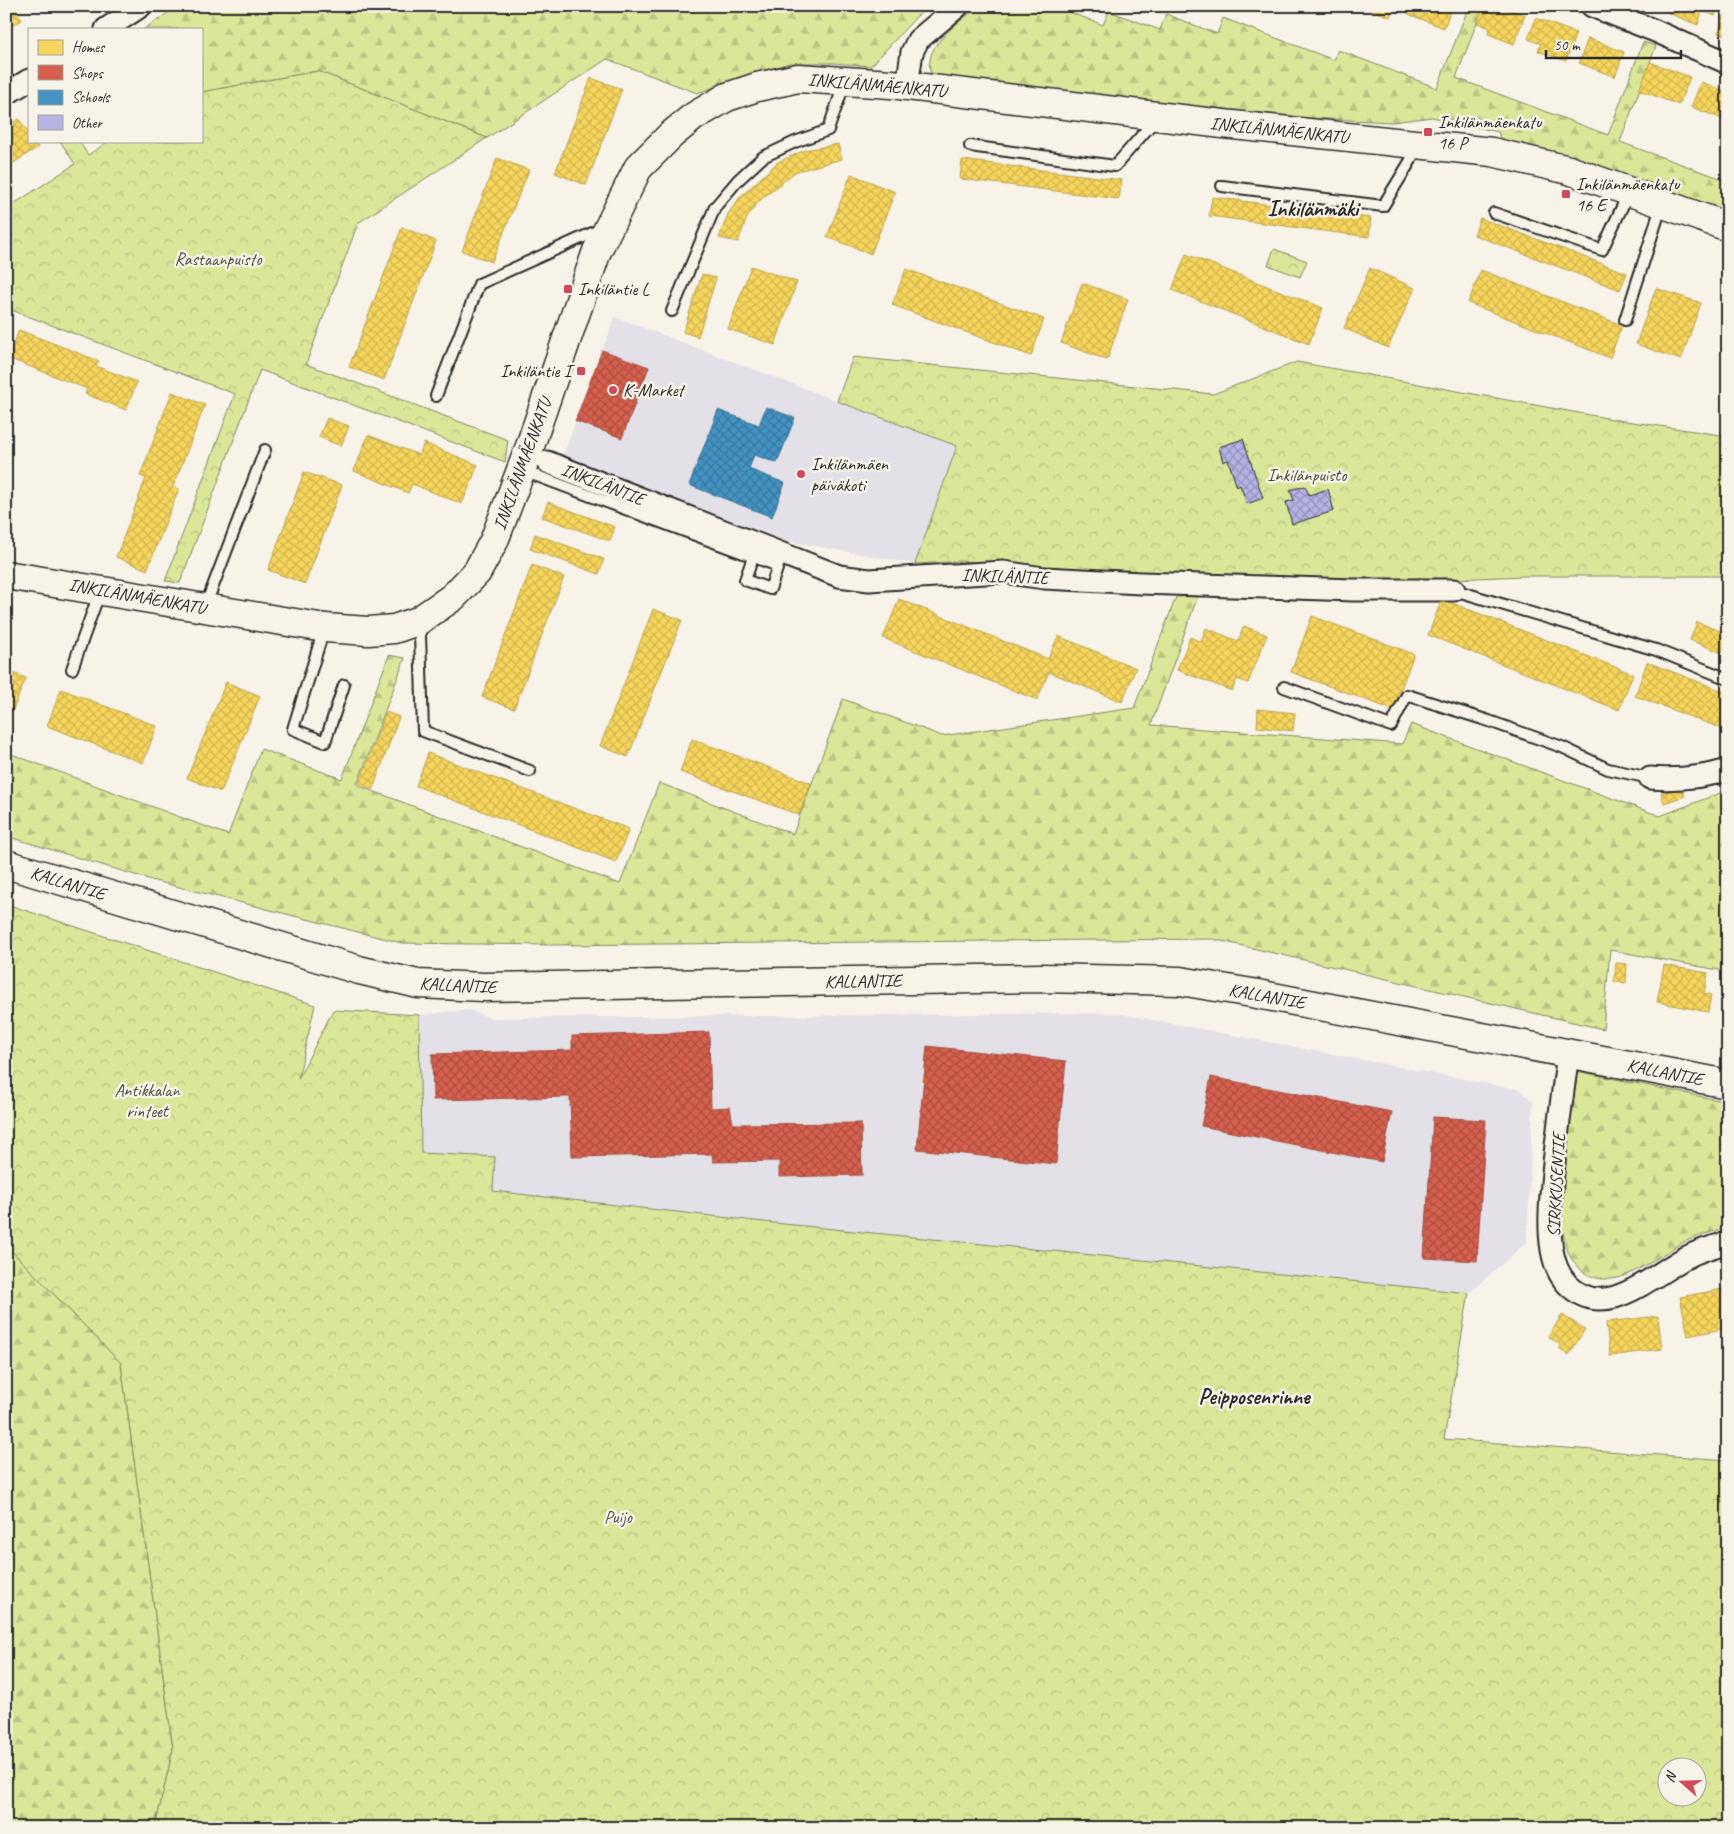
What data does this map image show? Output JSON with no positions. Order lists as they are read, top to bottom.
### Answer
{
  "streets": {
    "street": [
      "INKILÄNMÄENKATU",
      "INKILÄNTIE",
      "KALLANTIE",
      "SIRKKUSENTIE"
    ]
  },
  "crossings": [
    ["KALLANTIE", "SIRKKUSENTIE"]
  ],
  "districts": ["Inkilänmäki", "Peipposenrinne"],
  "parks": [
    "Rastaanpuisto",
    "Inkilänpuisto",
    "Antikkalan rinteet",
    "Puijo"
  ],
  "places": {
    "transit": [
      "Inkilänmäenkatu 16 P",
      "Inkilänmäenkatu 16 E",
      "Inkiläntie L",
      "Inkiläntie I"
    ],
    "other": ["K-Market", "Inkilänmäen päiväkoti"]
  },
  "legend": [
    "Homes",
    "Shops",
    "Schools",
    "Other"
  ],
  "scale_bar": "50 m",
  "north": "left"
}
